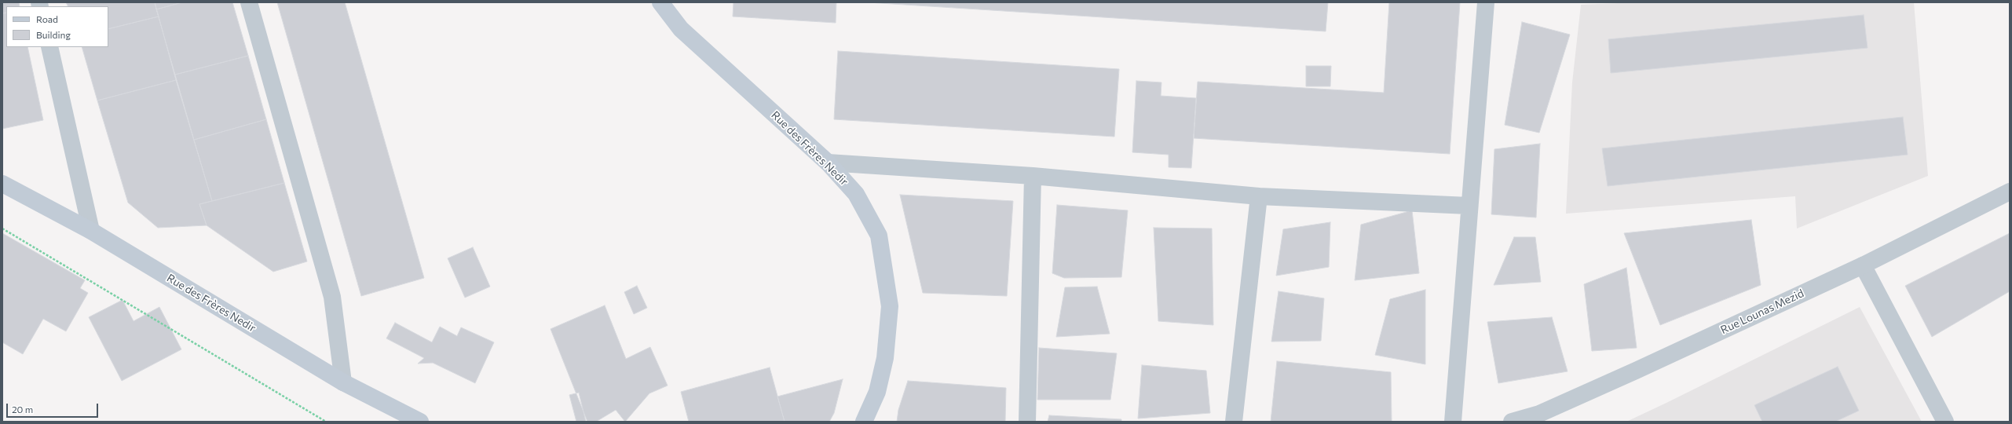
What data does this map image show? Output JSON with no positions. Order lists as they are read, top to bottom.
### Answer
{
  "streets": {
    "main road": ["Rue des Frères Nedir"],
    "street": ["Rue Lounas Mezid"]
  },
  "legend": ["Road", "Building"],
  "scale_bar": "20 m"
}
